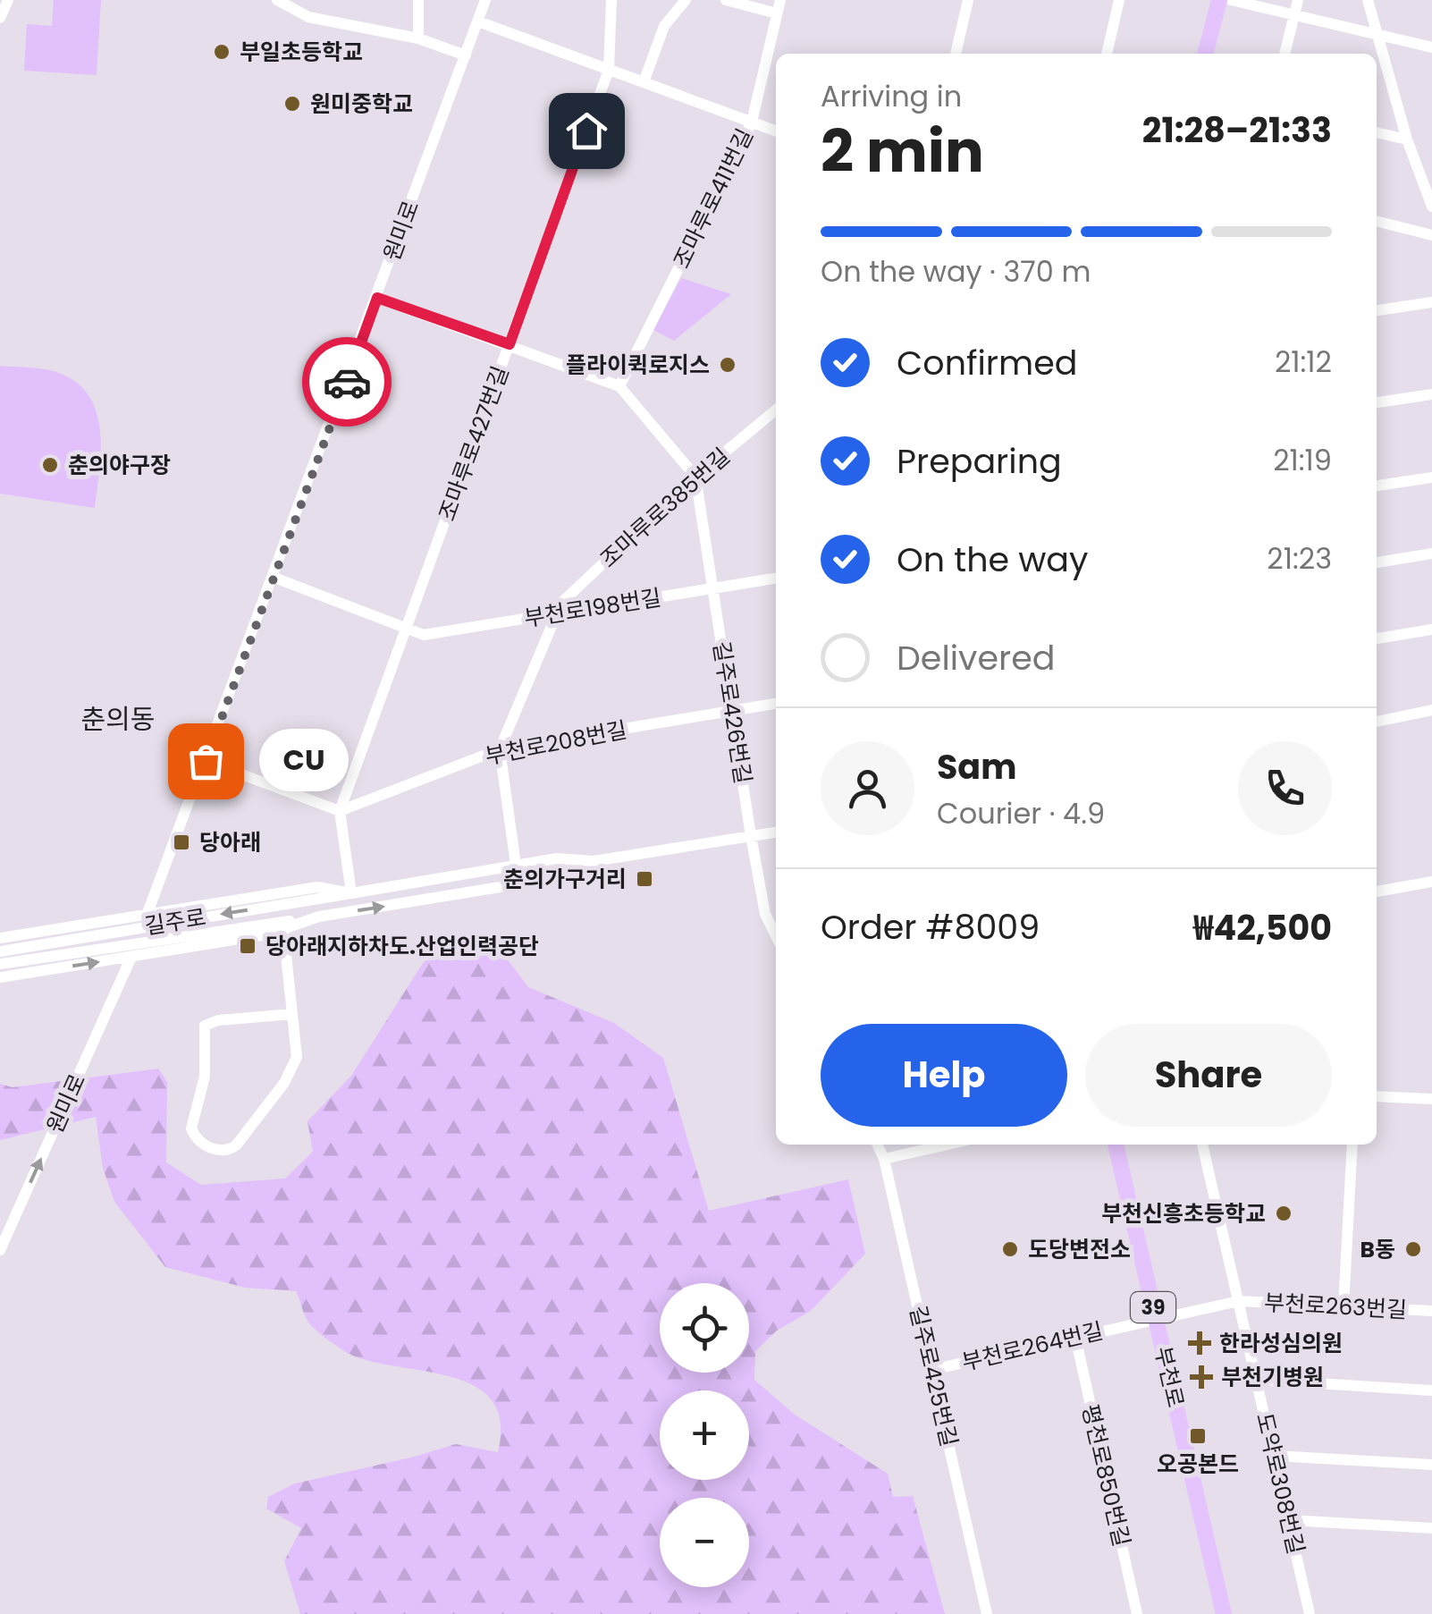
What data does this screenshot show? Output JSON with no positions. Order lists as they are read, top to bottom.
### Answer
{
  "streets": {
    "main road": ["39", "부천로"],
    "street": [
      "조마루로411번길",
      "원미로",
      "조마루로427번길",
      "조마루로385번길",
      "부천로198번길",
      "길주로426번길",
      "부천로208번길",
      "길주로",
      "부천로263번길",
      "부천로264번길",
      "길주로425번길",
      "평천로850번길",
      "도약로308번길"
    ]
  },
  "crossings": [
    ["원미로", "부천로198번길"],
    ["원미로", "길주로"],
    ["조마루로427번길", "부천로198번길"],
    ["조마루로427번길", "부천로208번길"],
    ["조마루로385번길", "부천로198번길"],
    ["조마루로385번길", "길주로426번길"],
    ["조마루로385번길", "부천로208번길"],
    ["부천로198번길", "길주로426번길"],
    ["길주로426번길", "부천로208번길"],
    ["길주로426번길", "길주로"],
    ["부천로263번길", "부천로264번길"],
    ["부천로263번길", "도약로308번길"],
    ["부천로264번길", "길주로425번길"],
    ["부천로264번길", "부천로"],
    ["부천로264번길", "평천로850번길"],
    ["부천로264번길", "도약로308번길"]
  ],
  "districts": ["춘의동"],
  "places": {
    "other": [
      "부일초등학교",
      "원미중학교",
      "플라이퀵로지스",
      "춘의야구장",
      "CU",
      "부천신흥초등학교",
      "도당변전소",
      "B동"
    ],
    "transit": [
      "당아래",
      "춘의가구거리",
      "당아래지하차도.산업인력공단",
      "오공본드"
    ],
    "health": ["한라성심의원", "부천기병원"]
  },
  "page": {
    "heading": ["2 min", "Arriving in", "21:28–21:33"],
    "panel": [
      "Sam",
      "Courier · 4.9",
      "Order #8009",
      "₩42,500"
    ],
    "bar": "On the way · 370 m",
    "list": [
      ["Confirmed", "21:12"],
      ["Preparing", "21:19"],
      ["On the way", "21:23"],
      "Delivered"
    ],
    "bubble": "CU",
    "buttons": ["Help", "Share"],
    "map_buttons": ["+", "−"]
  }
}
